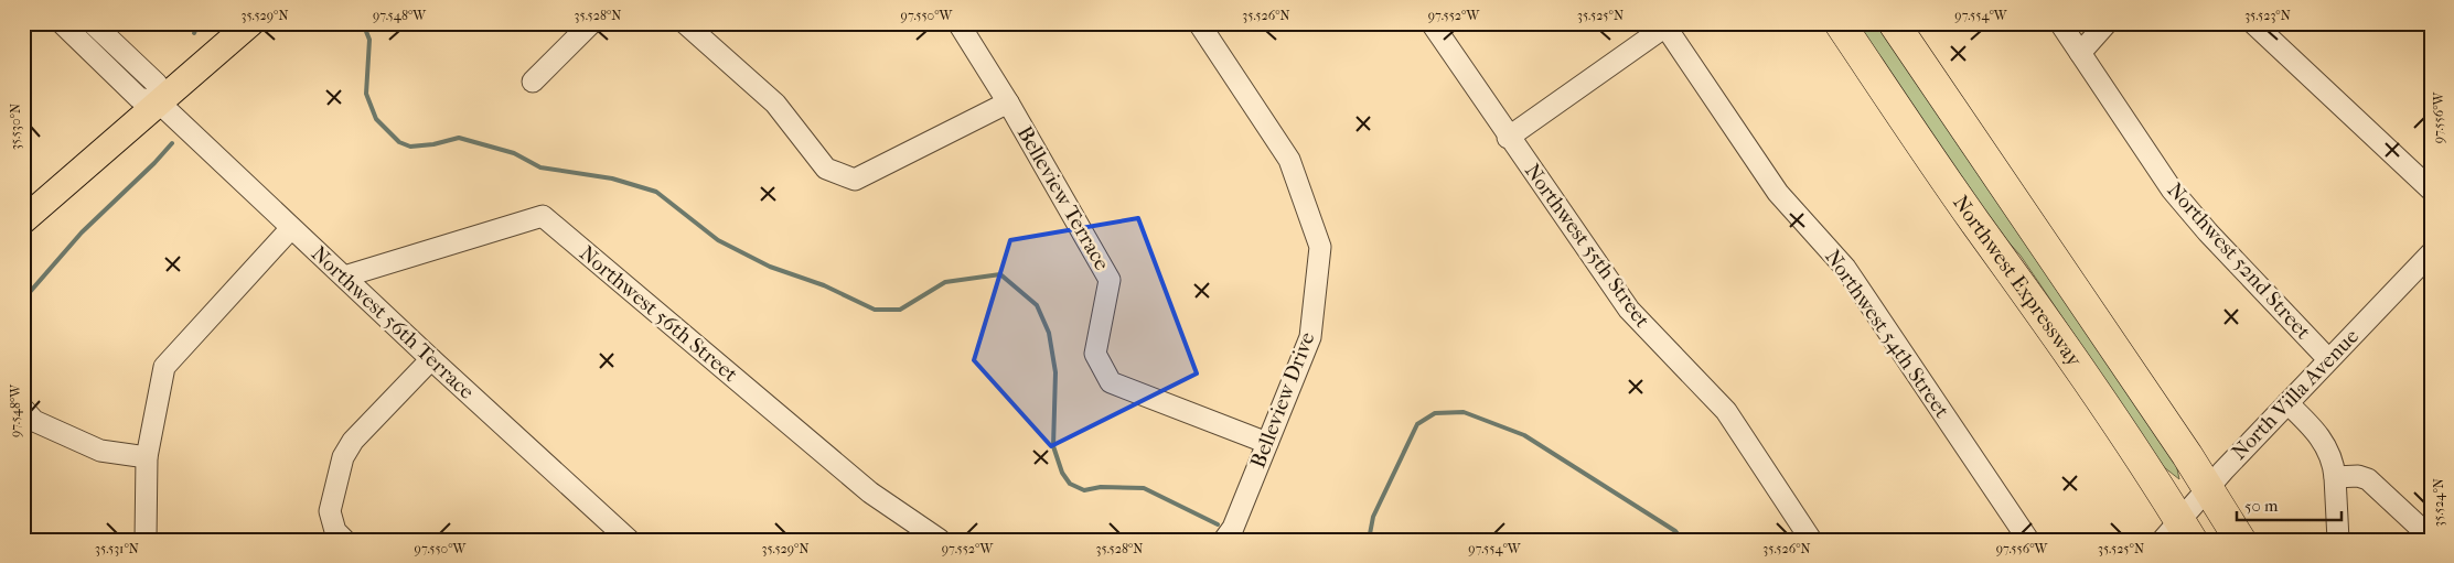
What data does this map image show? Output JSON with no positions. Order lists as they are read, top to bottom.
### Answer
{
  "streets": {
    "highway": ["Northwest Expressway"],
    "street": [
      "Belleview Terrace",
      "Northwest 55th Street",
      "Northwest 52nd Street",
      "Northwest 56th Street",
      "Northwest 56th Terrace",
      "Northwest 54th Street",
      "North Villa Avenue",
      "Belleview Drive"
    ]
  },
  "crossings": [
    ["Belleview Terrace", "Belleview Drive"],
    ["Northwest 52nd Street", "North Villa Avenue"],
    ["Northwest Expressway", "North Villa Avenue"],
    ["Northwest 56th Street", "Northwest 56th Terrace"]
  ],
  "scale_bar": "50 m",
  "coordinates": [
    "35.529°N",
    "97.548°W",
    "35.528°N",
    "97.550°W",
    "35.526°N",
    "97.552°W",
    "35.525°N",
    "97.554°W",
    "35.523°N",
    "97.556°W",
    "35.530°N",
    "35.524°N",
    "35.531°N"
  ]
}
